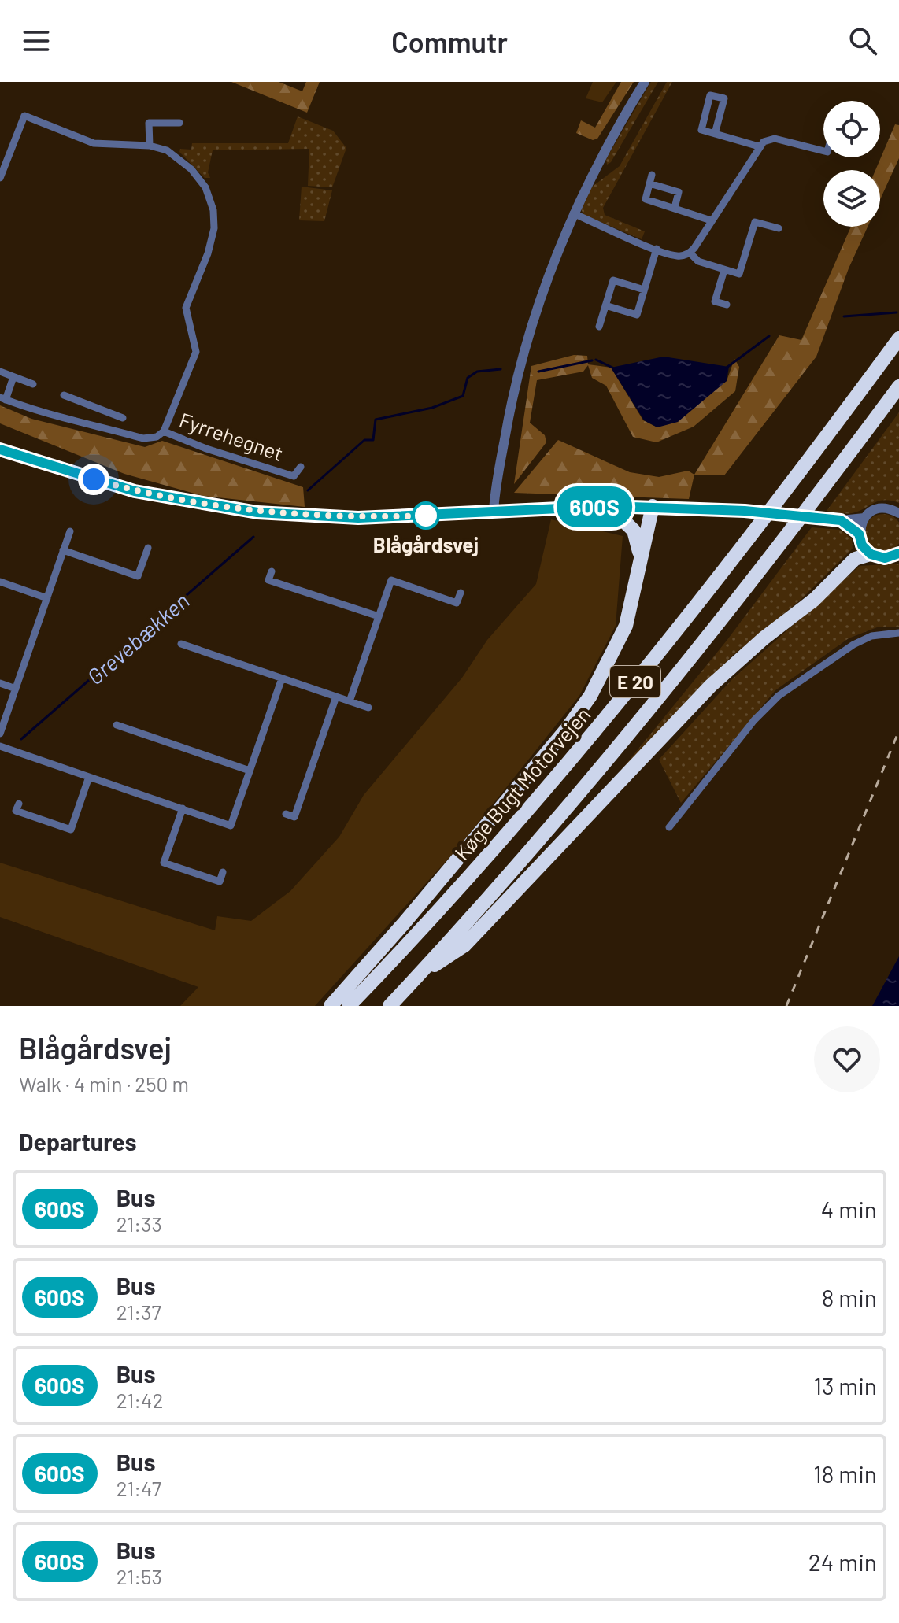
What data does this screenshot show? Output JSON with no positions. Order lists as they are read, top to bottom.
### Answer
{
  "streets": {
    "highway": ["E 20", "Køge Bugt Motorvejen"],
    "street": ["Fyrrehegnet"]
  },
  "water": ["Grevebækken"],
  "places": ["Blågårdsvej"],
  "lines": ["bus line 600S"],
  "page": {
    "header": "Commutr",
    "on_map": "600S",
    "heading": [
      ["Blågårdsvej", "Walk · 4 min · 250 m"],
      "Departures"
    ],
    "list": [
      {
        "mark": "600S",
        "name": "Bus",
        "note": "21:33",
        "value": "4 min"
      },
      {
        "mark": "600S",
        "name": "Bus",
        "note": "21:37",
        "value": "8 min"
      },
      {
        "mark": "600S",
        "name": "Bus",
        "note": "21:42",
        "value": "13 min"
      },
      {
        "mark": "600S",
        "name": "Bus",
        "note": "21:47",
        "value": "18 min"
      },
      {
        "mark": "600S",
        "name": "Bus",
        "note": "21:53",
        "value": "24 min"
      }
    ]
  }
}
